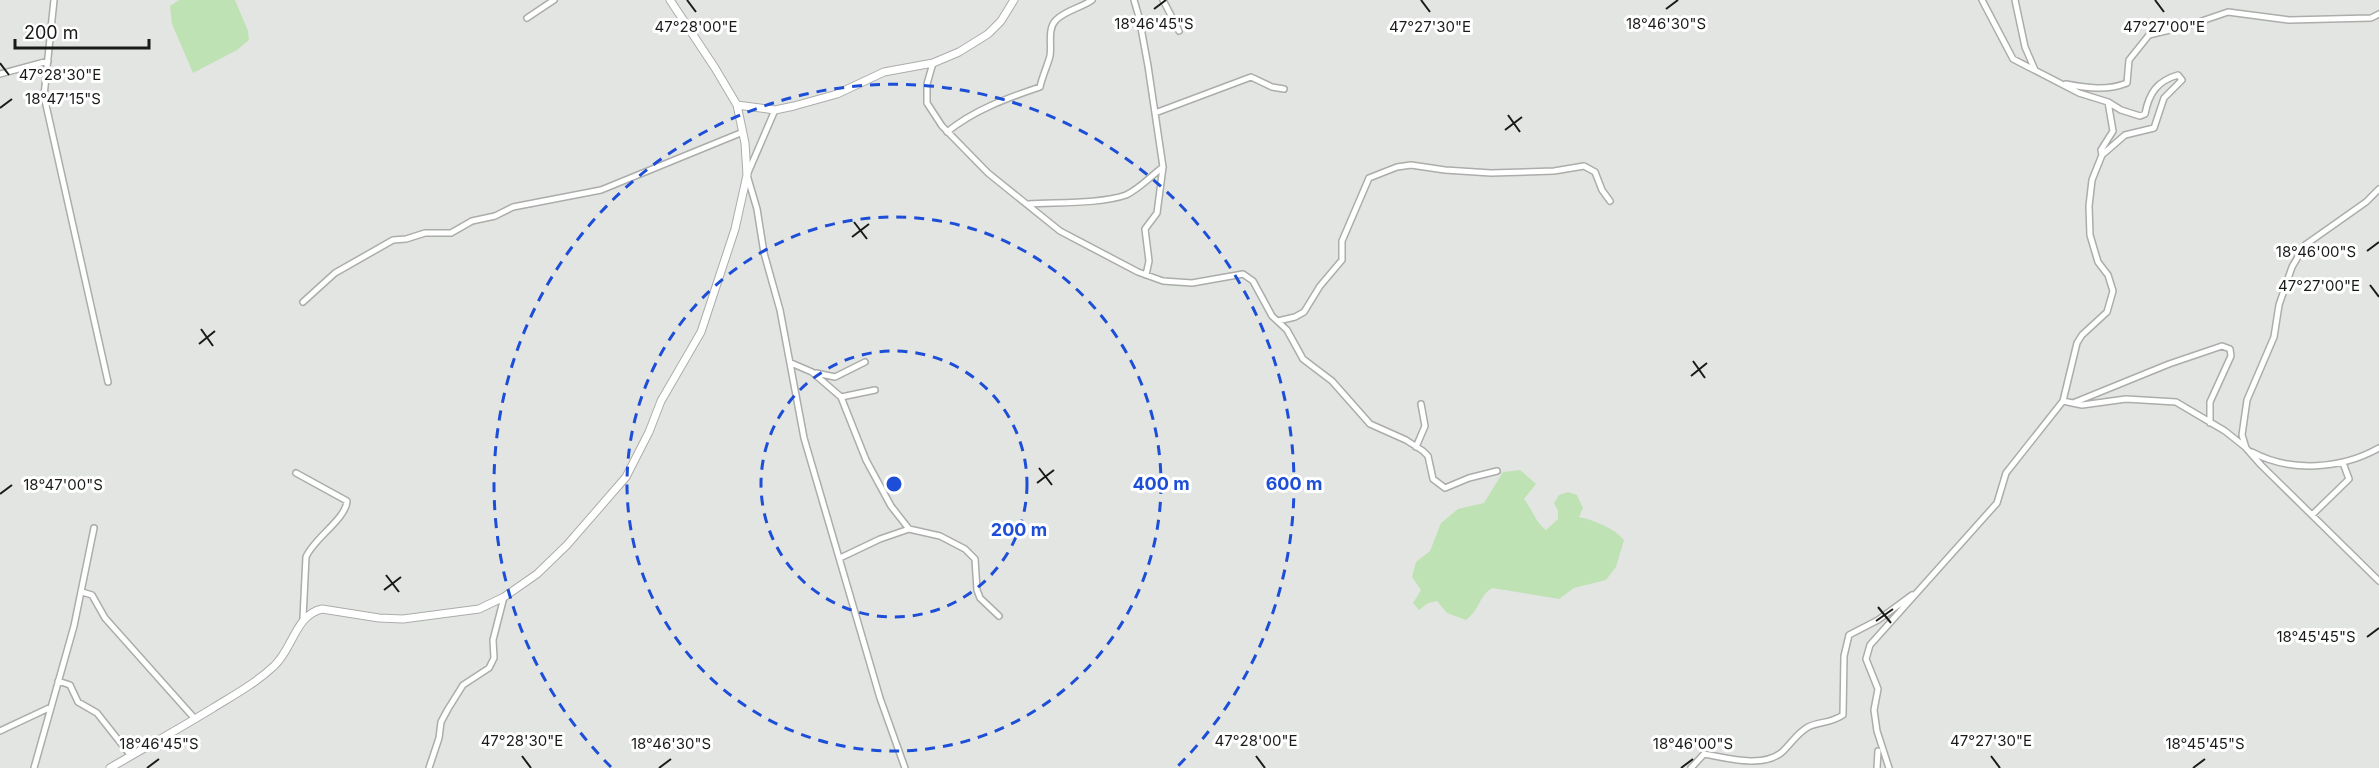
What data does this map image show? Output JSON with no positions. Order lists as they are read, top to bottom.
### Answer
{
  "scale_bar": "200 m",
  "coordinates": [
    "18°46'45\"S",
    "18°46'30\"S",
    "47°28'00\"E",
    "47°27'30\"E",
    "47°27'00\"E",
    "47°28'30\"E",
    "18°47'15\"S",
    "18°46'00\"S",
    "18°47'00\"S",
    "18°45'45\"S"
  ],
  "rings": ["400 m", "600 m", "200 m"]
}
